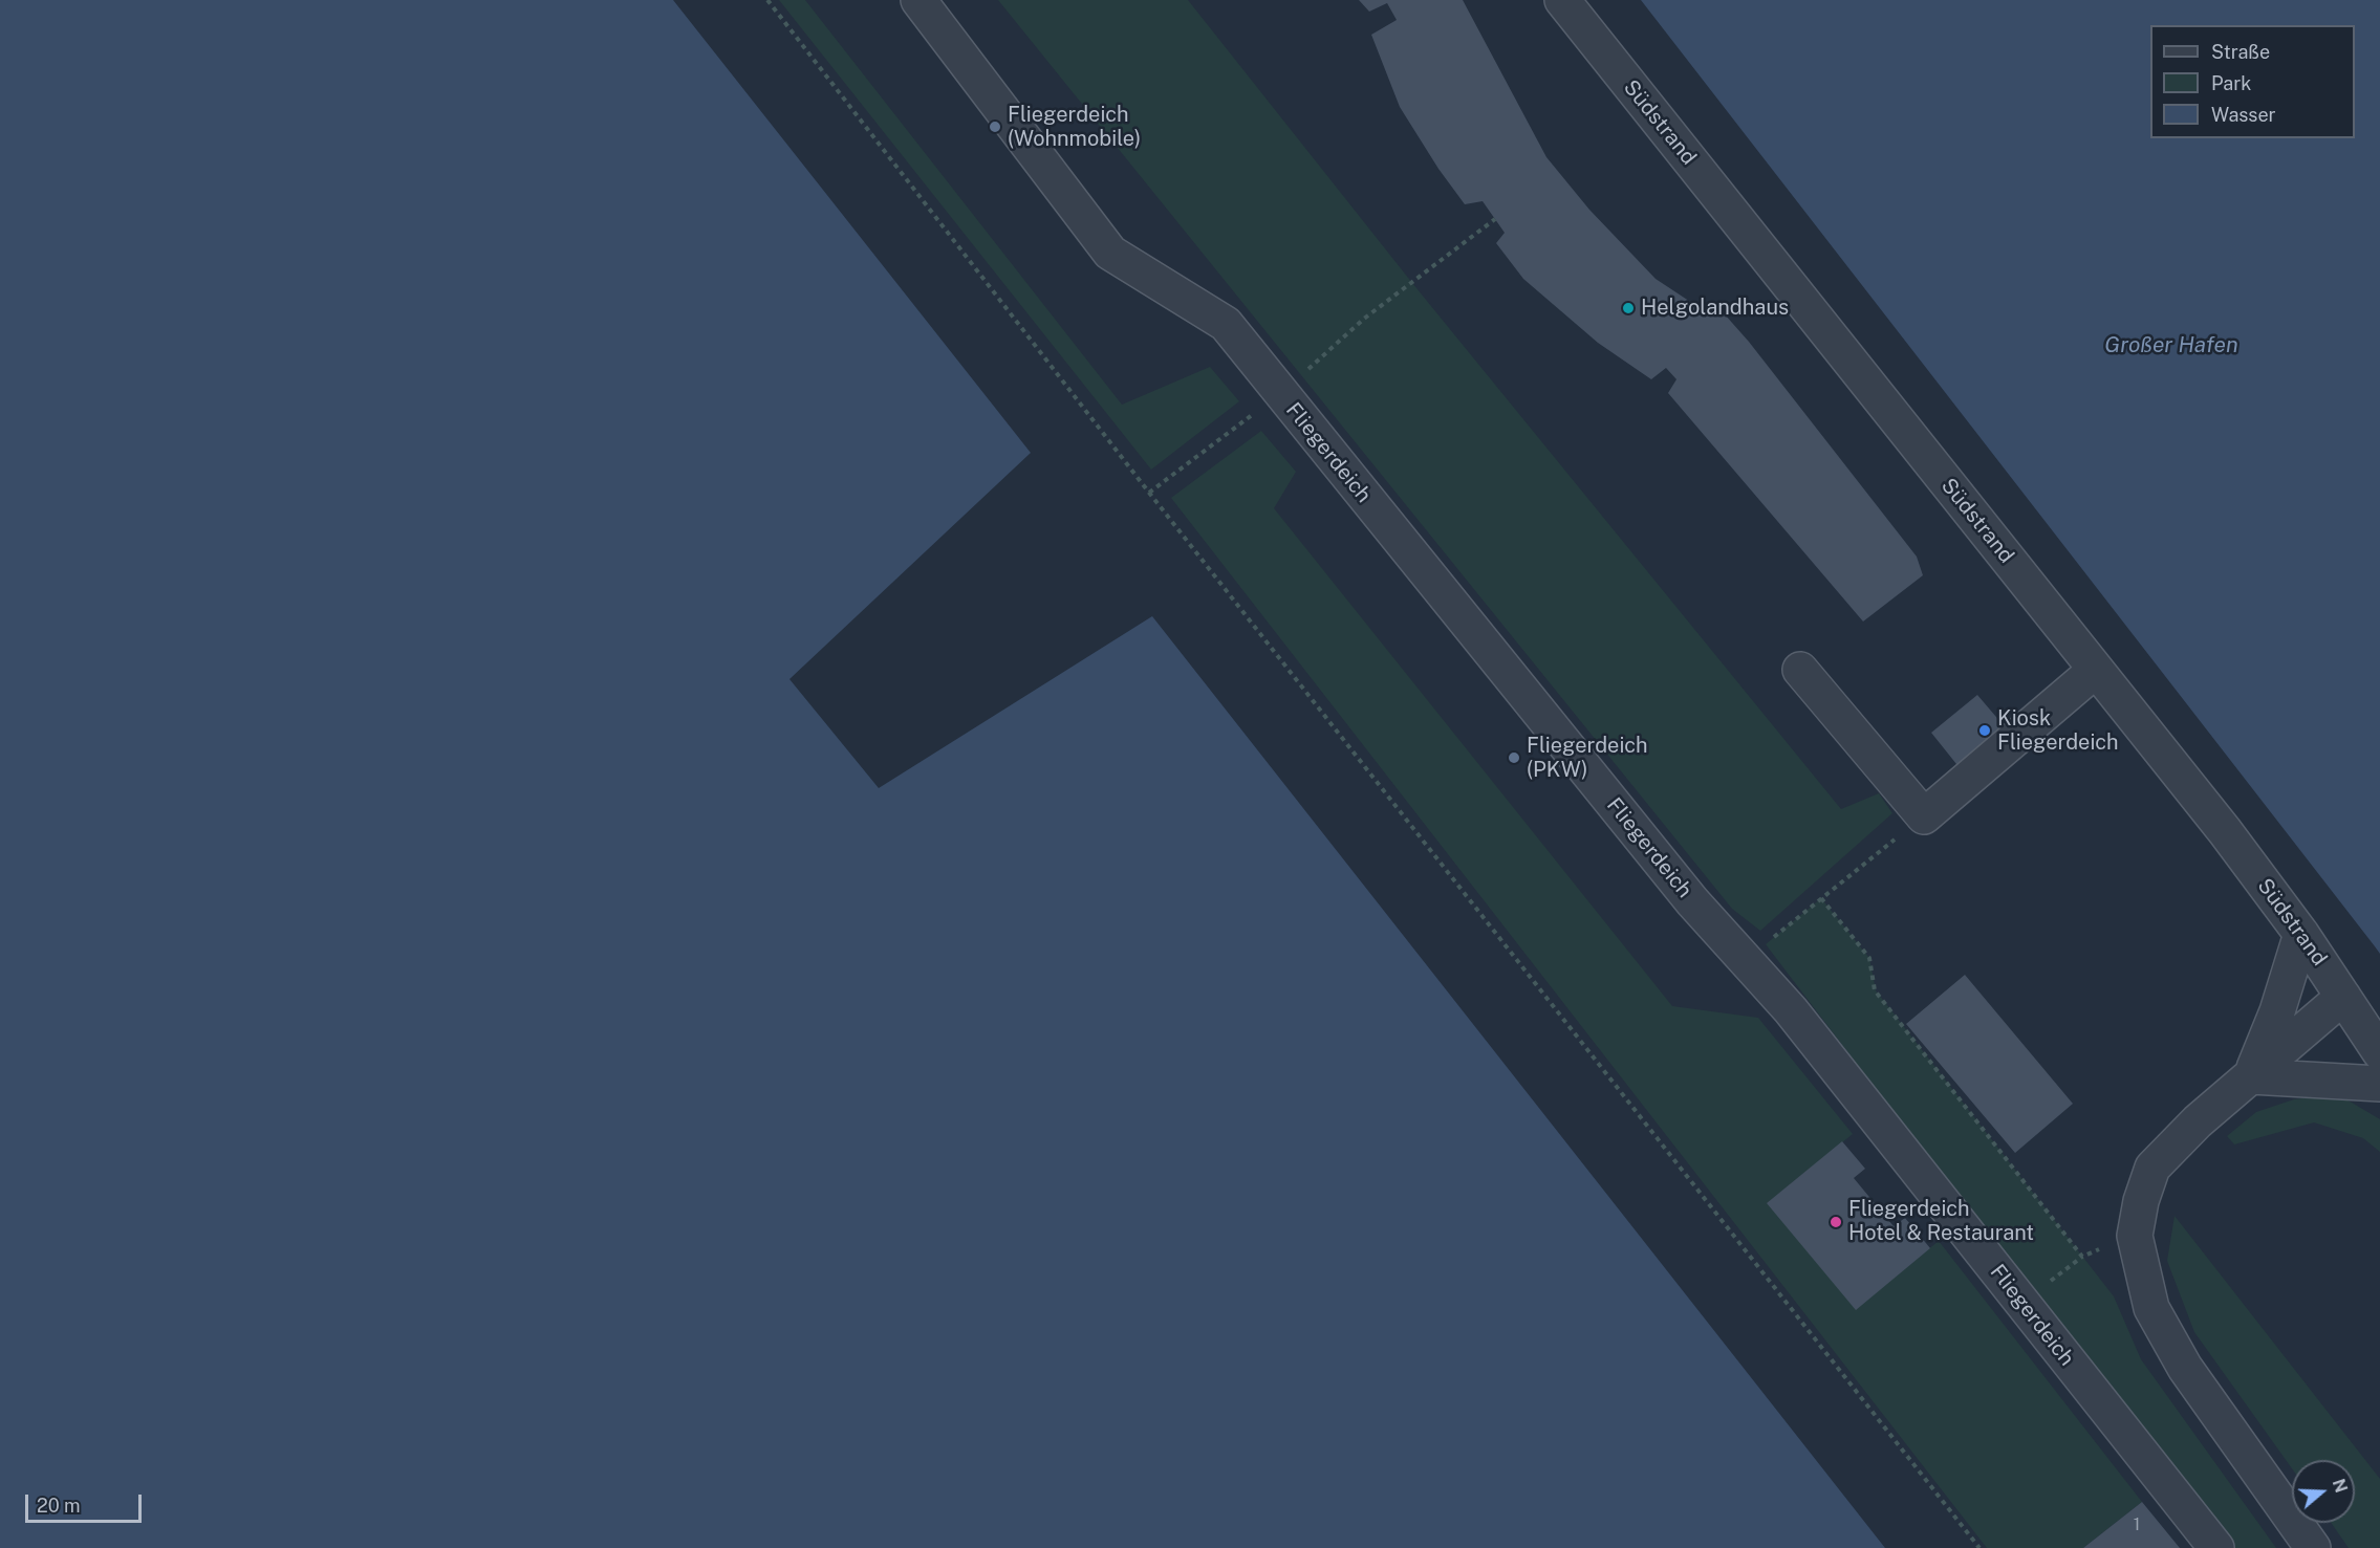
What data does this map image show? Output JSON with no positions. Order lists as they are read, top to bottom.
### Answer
{
  "streets": {
    "street": ["Südstrand", "Fliegerdeich"]
  },
  "water": ["Großer Hafen"],
  "places": [
    "Fliegerdeich (Wohnmobile)",
    "Helgolandhaus",
    "Kiosk Fliegerdeich",
    "Fliegerdeich (PKW)",
    "Fliegerdeich Hotel & Restaurant"
  ],
  "house_numbers": ["1"],
  "legend": ["Straße", "Park", "Wasser"],
  "scale_bar": "20 m",
  "north": "right"
}
